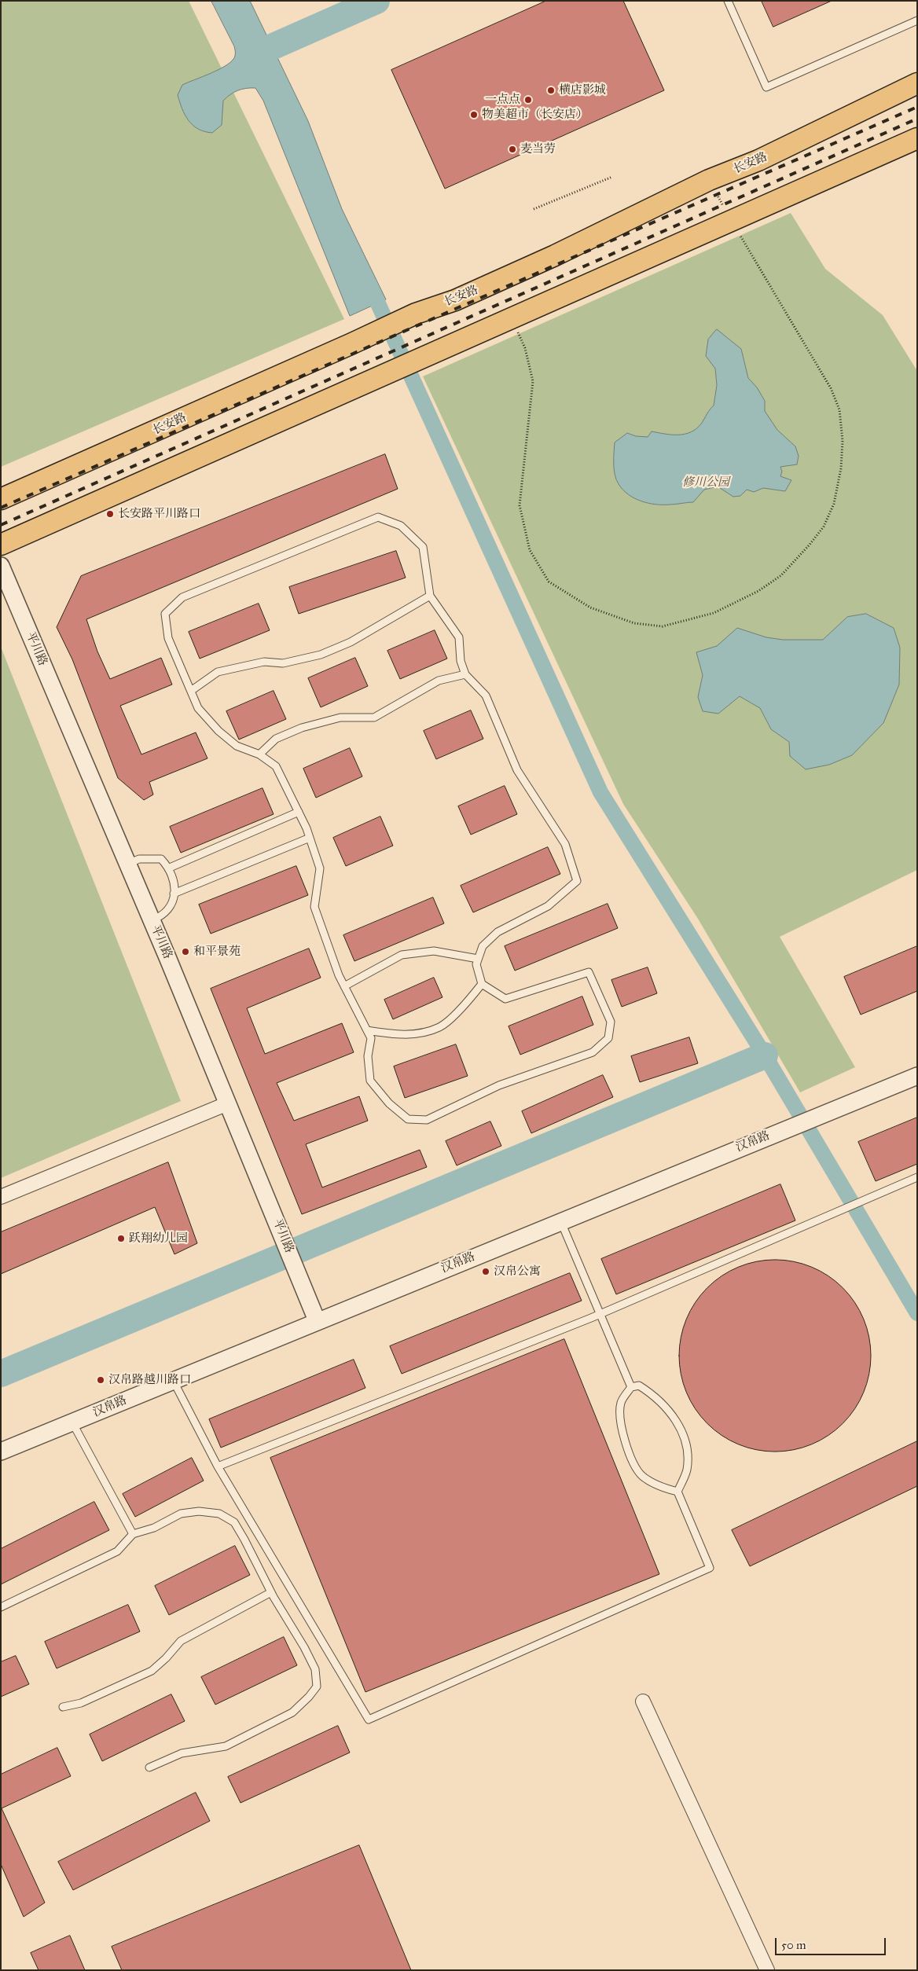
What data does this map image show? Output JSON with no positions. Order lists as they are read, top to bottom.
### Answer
{
  "streets": {
    "main road": ["长安路"],
    "street": ["平川路", "汉帛路"]
  },
  "crossings": [
    ["平川路", "汉帛路"]
  ],
  "parks": ["修川公园"],
  "places": [
    "横店影城",
    "一点点",
    "物美超市（长安店）",
    "麦当劳",
    "长安路平川路口",
    "和平景苑",
    "跃翔幼儿园",
    "汉帛公寓",
    "汉帛路越川路口"
  ],
  "scale_bar": "50 m"
}
